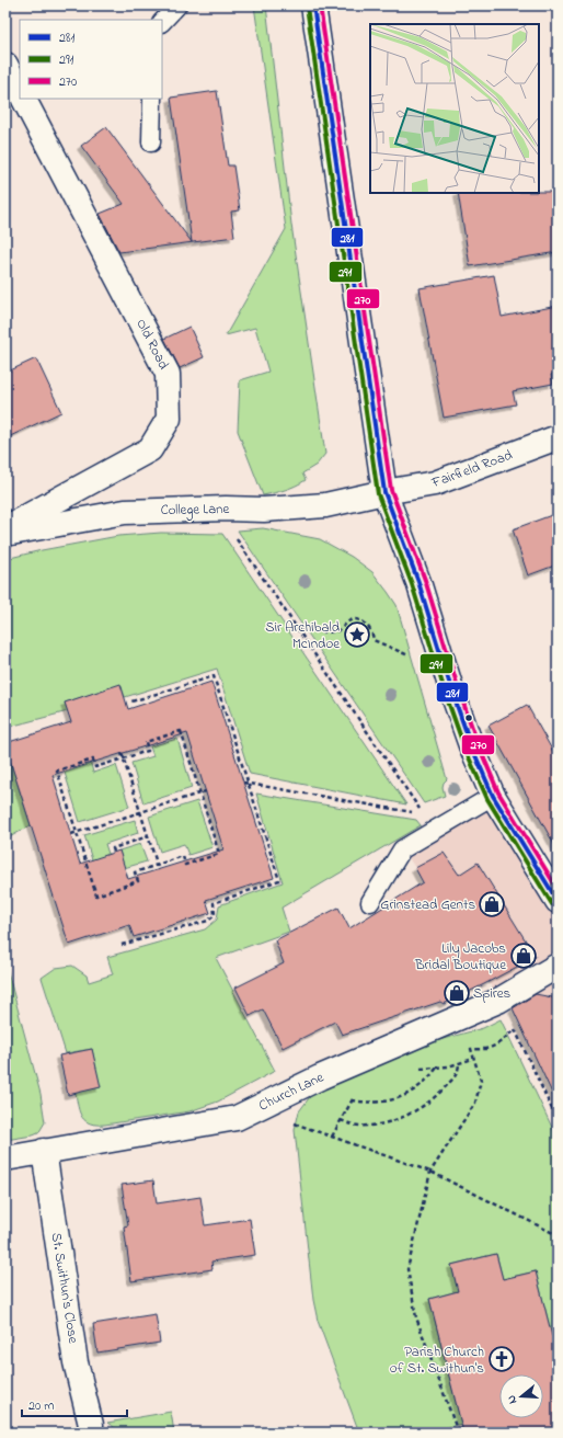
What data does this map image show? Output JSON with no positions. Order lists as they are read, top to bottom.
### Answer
{
  "streets": {
    "street": [
      "Old Road",
      "Fairfield Road",
      "College Lane",
      "Church Lane",
      "St. Swithun's Close"
    ]
  },
  "crossings": [
    ["Fairfield Road", "College Lane"],
    ["Church Lane", "St. Swithun's Close"]
  ],
  "places": {
    "place": ["Sir Archibald McIndoe"],
    "shop": ["Grinstead Gents", "Lily Jacobs Bridal Boutique", "Spires"],
    "church": ["Parish Church of St. Swithun's"]
  },
  "lines": ["transit line 281", "transit line 270", "transit line 291"],
  "legend": ["281", "291", "270"],
  "scale_bar": "20 m",
  "north": "left"
}
